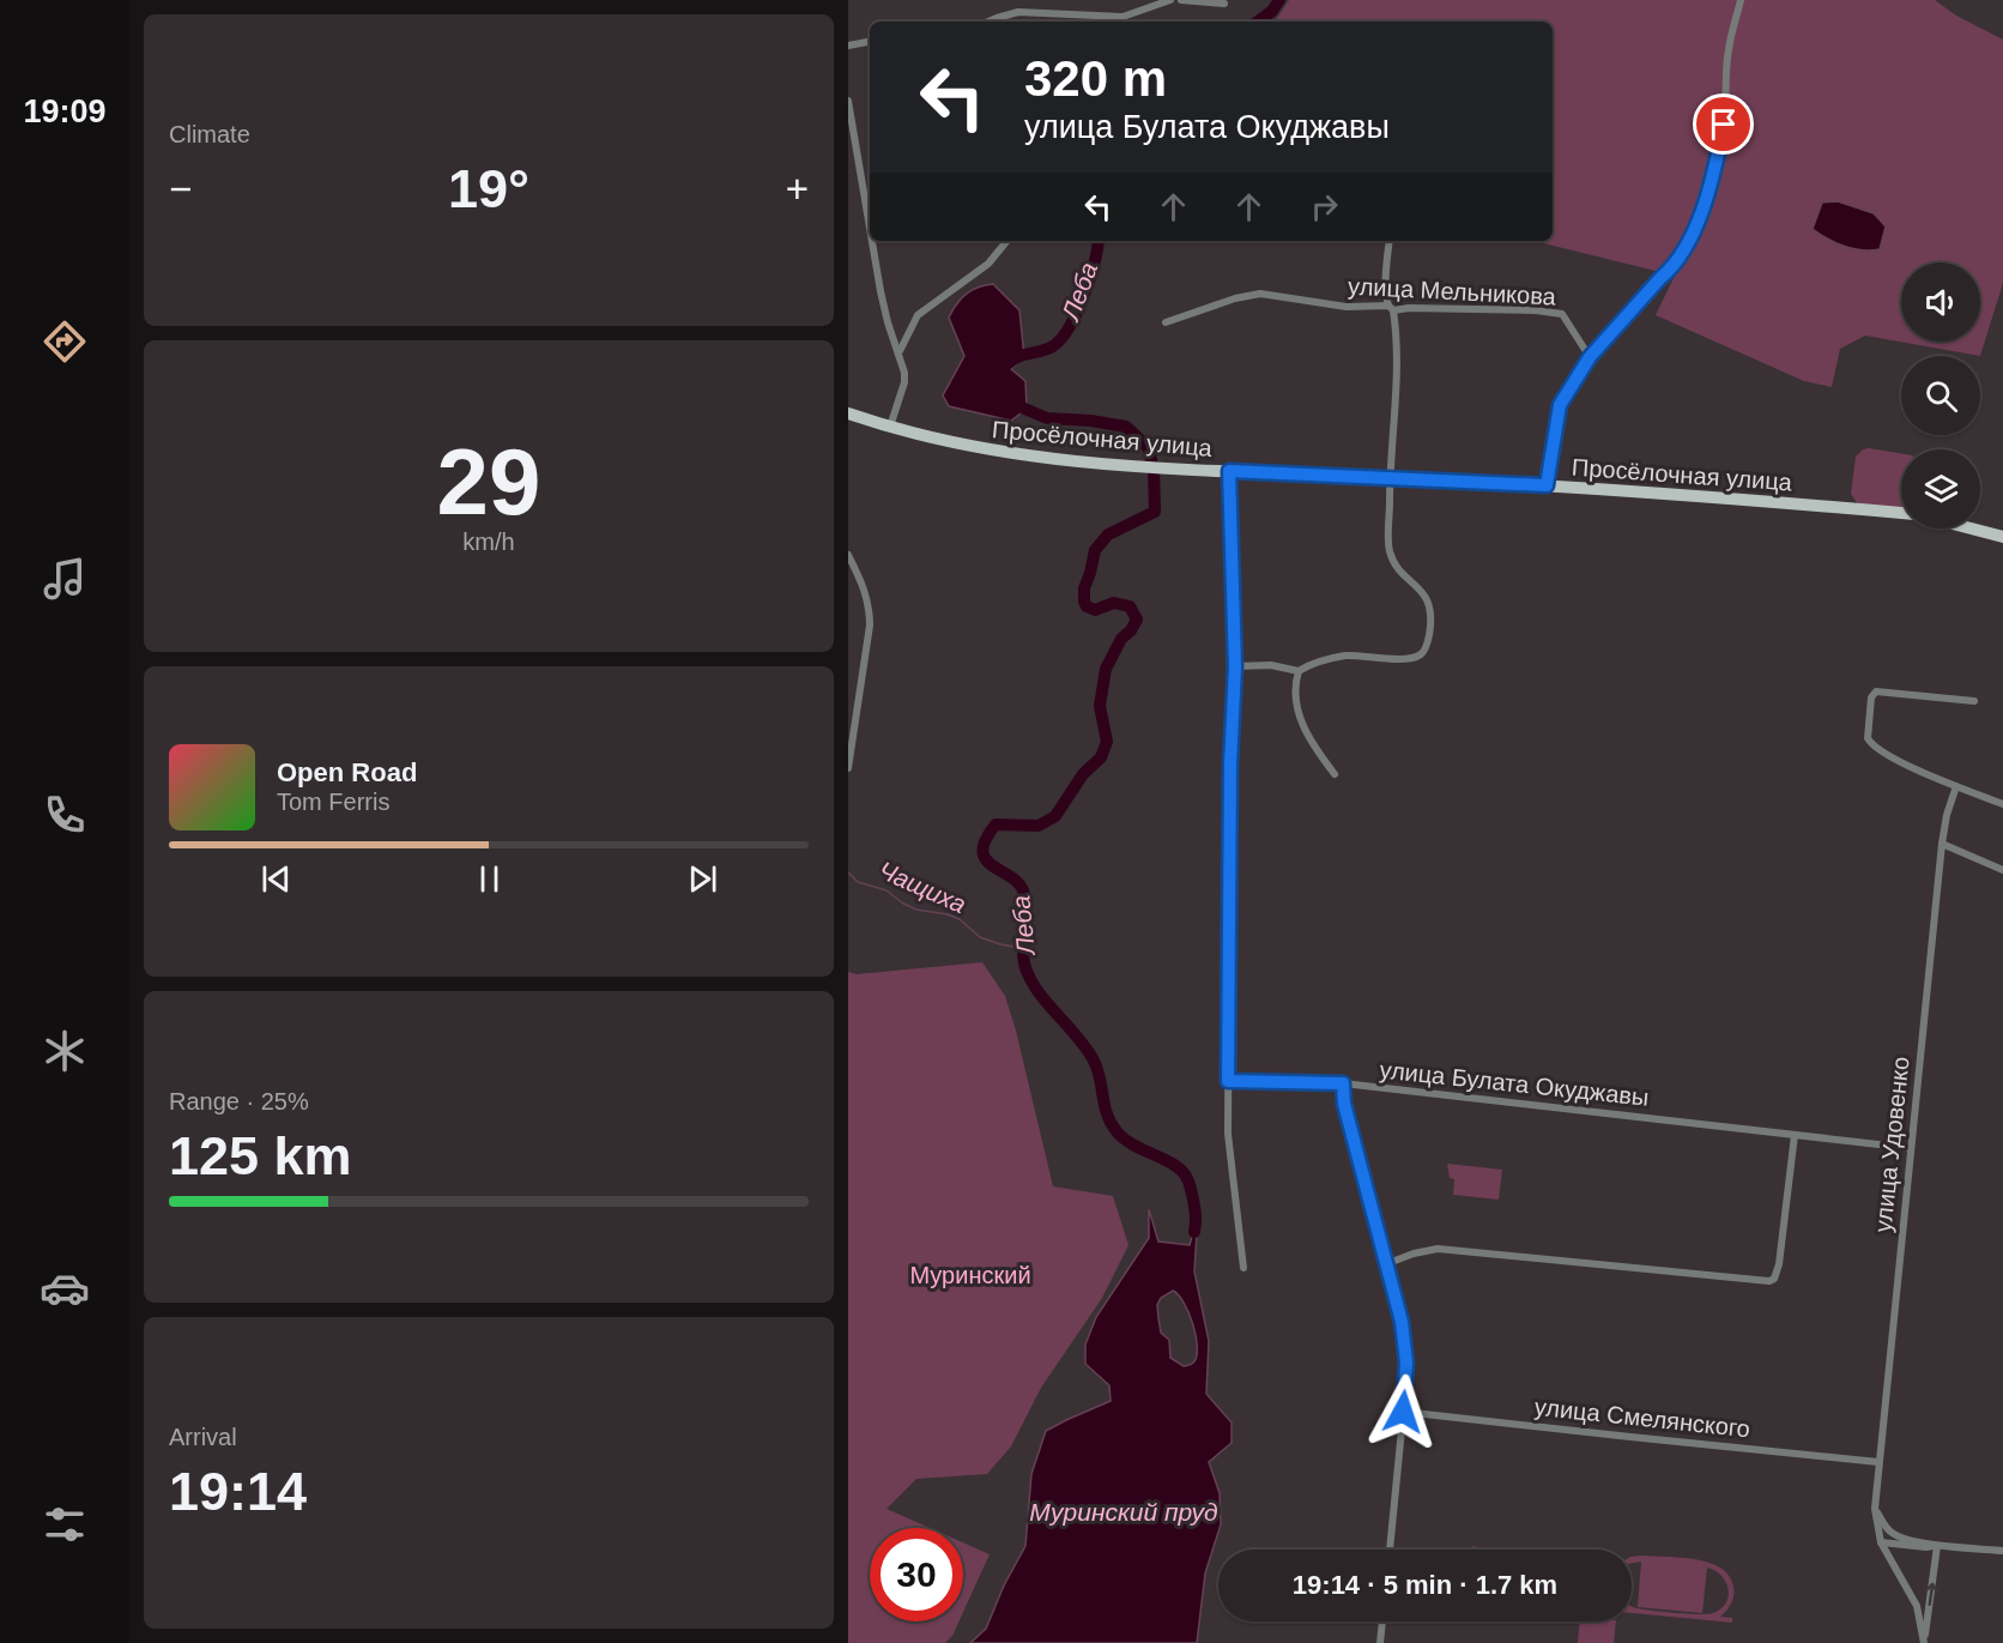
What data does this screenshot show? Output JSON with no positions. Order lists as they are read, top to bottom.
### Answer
{
  "streets": {
    "main road": ["Просёлочная улица"],
    "street": [
      "улица Мельникова",
      "улица Булата Окуджавы",
      "улица Удовенко",
      "улица Смелянского"
    ]
  },
  "crossings": [
    ["улица Булата Окуджавы", "улица Удовенко"],
    ["улица Удовенко", "улица Смелянского"]
  ],
  "water": ["Леба", "Чащиха", "Муринский пруд"],
  "parks": ["Муринский"],
  "page": {
    "tabs": "19:09",
    "tile": [
      "Climate",
      ["29", "km/h"],
      ["Range · 25%", "125 km"],
      ["Arrival", "19:14"]
    ],
    "turn": ["320 m", "улица Булата Окуджавы"],
    "heat": ["−", "19°", "+"],
    "song": ["Open Road", "Tom Ferris"],
    "limit": "30",
    "trip": "19:14 · 5 min · 1.7 km"
  }
}
